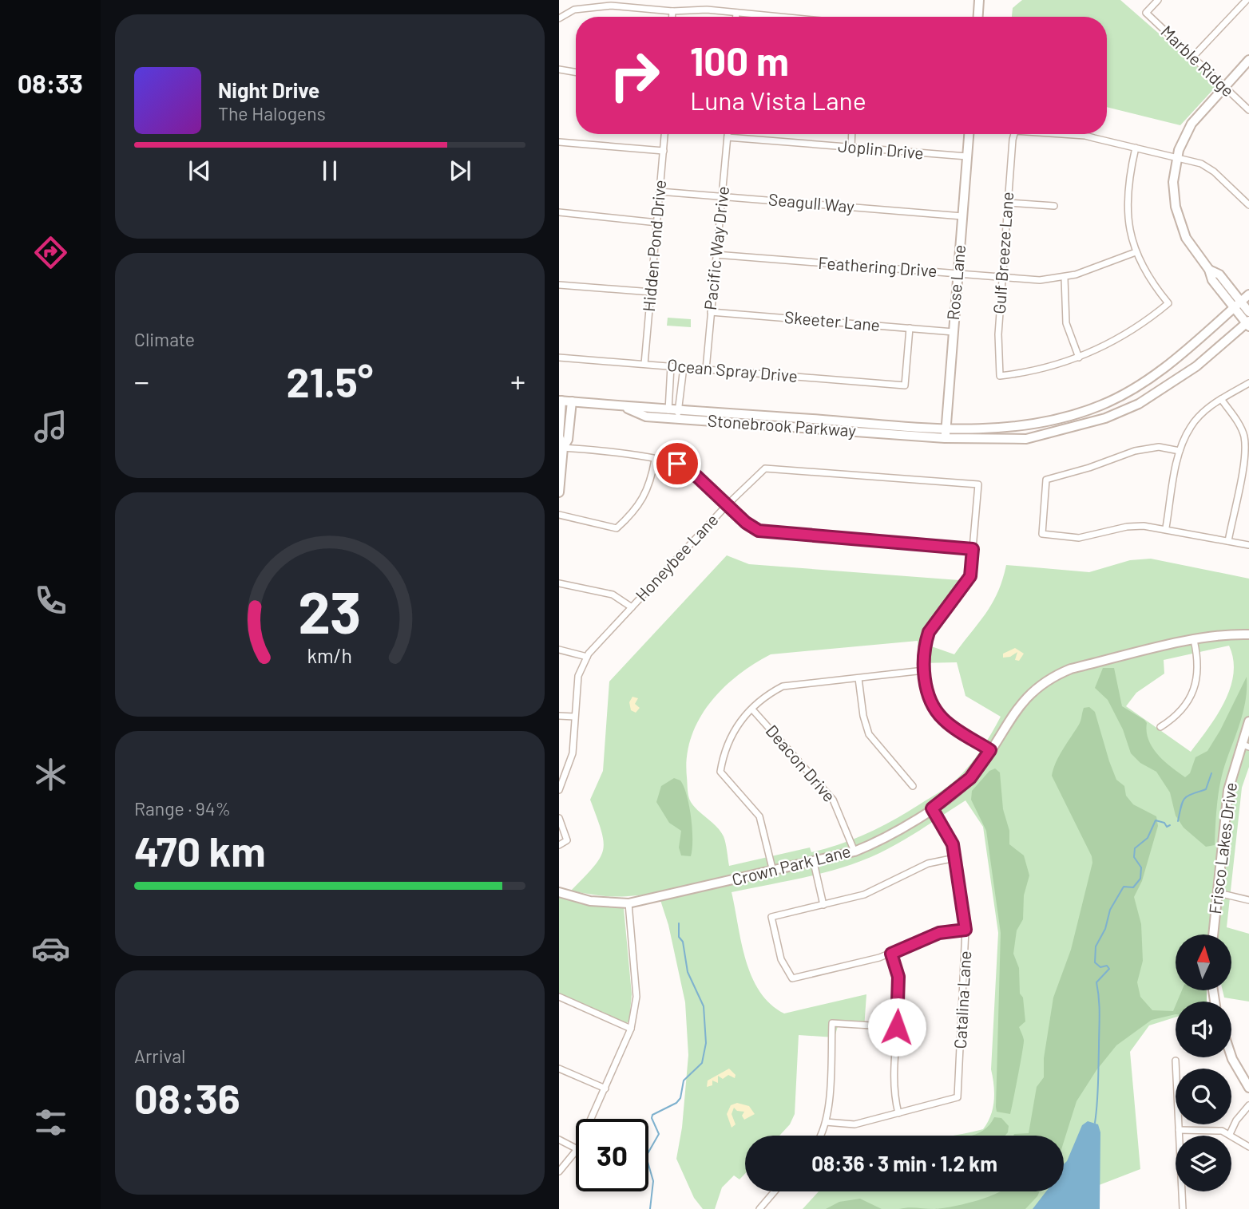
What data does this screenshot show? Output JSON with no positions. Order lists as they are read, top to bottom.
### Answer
{
  "streets": {
    "street": [
      "Marble Ridge",
      "Joplin Drive",
      "Seagull Way",
      "Hidden Pond Drive",
      "Pacific Way Drive",
      "Gulf Breeze Lane",
      "Feathering Drive",
      "Rose Lane",
      "Skeeter Lane",
      "Ocean Spray Drive",
      "Stonebrook Parkway",
      "Honeybee Lane",
      "Deacon Drive",
      "Frisco Lakes Drive",
      "Crown Park Lane",
      "Catalina Lane"
    ]
  },
  "crossings": [
    ["Joplin Drive", "Pacific Way Drive"],
    ["Joplin Drive", "Rose Lane"],
    ["Seagull Way", "Hidden Pond Drive"],
    ["Seagull Way", "Pacific Way Drive"],
    ["Seagull Way", "Rose Lane"],
    ["Hidden Pond Drive", "Ocean Spray Drive"],
    ["Pacific Way Drive", "Feathering Drive"],
    ["Pacific Way Drive", "Skeeter Lane"],
    ["Pacific Way Drive", "Ocean Spray Drive"],
    ["Gulf Breeze Lane", "Feathering Drive"],
    ["Feathering Drive", "Rose Lane"],
    ["Rose Lane", "Skeeter Lane"],
    ["Rose Lane", "Stonebrook Parkway"],
    ["Skeeter Lane", "Ocean Spray Drive"],
    ["Deacon Drive", "Crown Park Lane"],
    ["Crown Park Lane", "Catalina Lane"]
  ],
  "north": "top",
  "page": {
    "tabs": "08:33",
    "turn": ["100 m", "Luna Vista Lane"],
    "song": ["Night Drive", "The Halogens"],
    "tile": [
      "Climate",
      ["Range · 94%", "470 km"],
      ["Arrival", "08:36"]
    ],
    "heat": ["−", "21.5°", "+"],
    "limit": "30",
    "trip": "08:36 · 3 min · 1.2 km",
    "gauge": ["23", "km/h"]
  }
}
